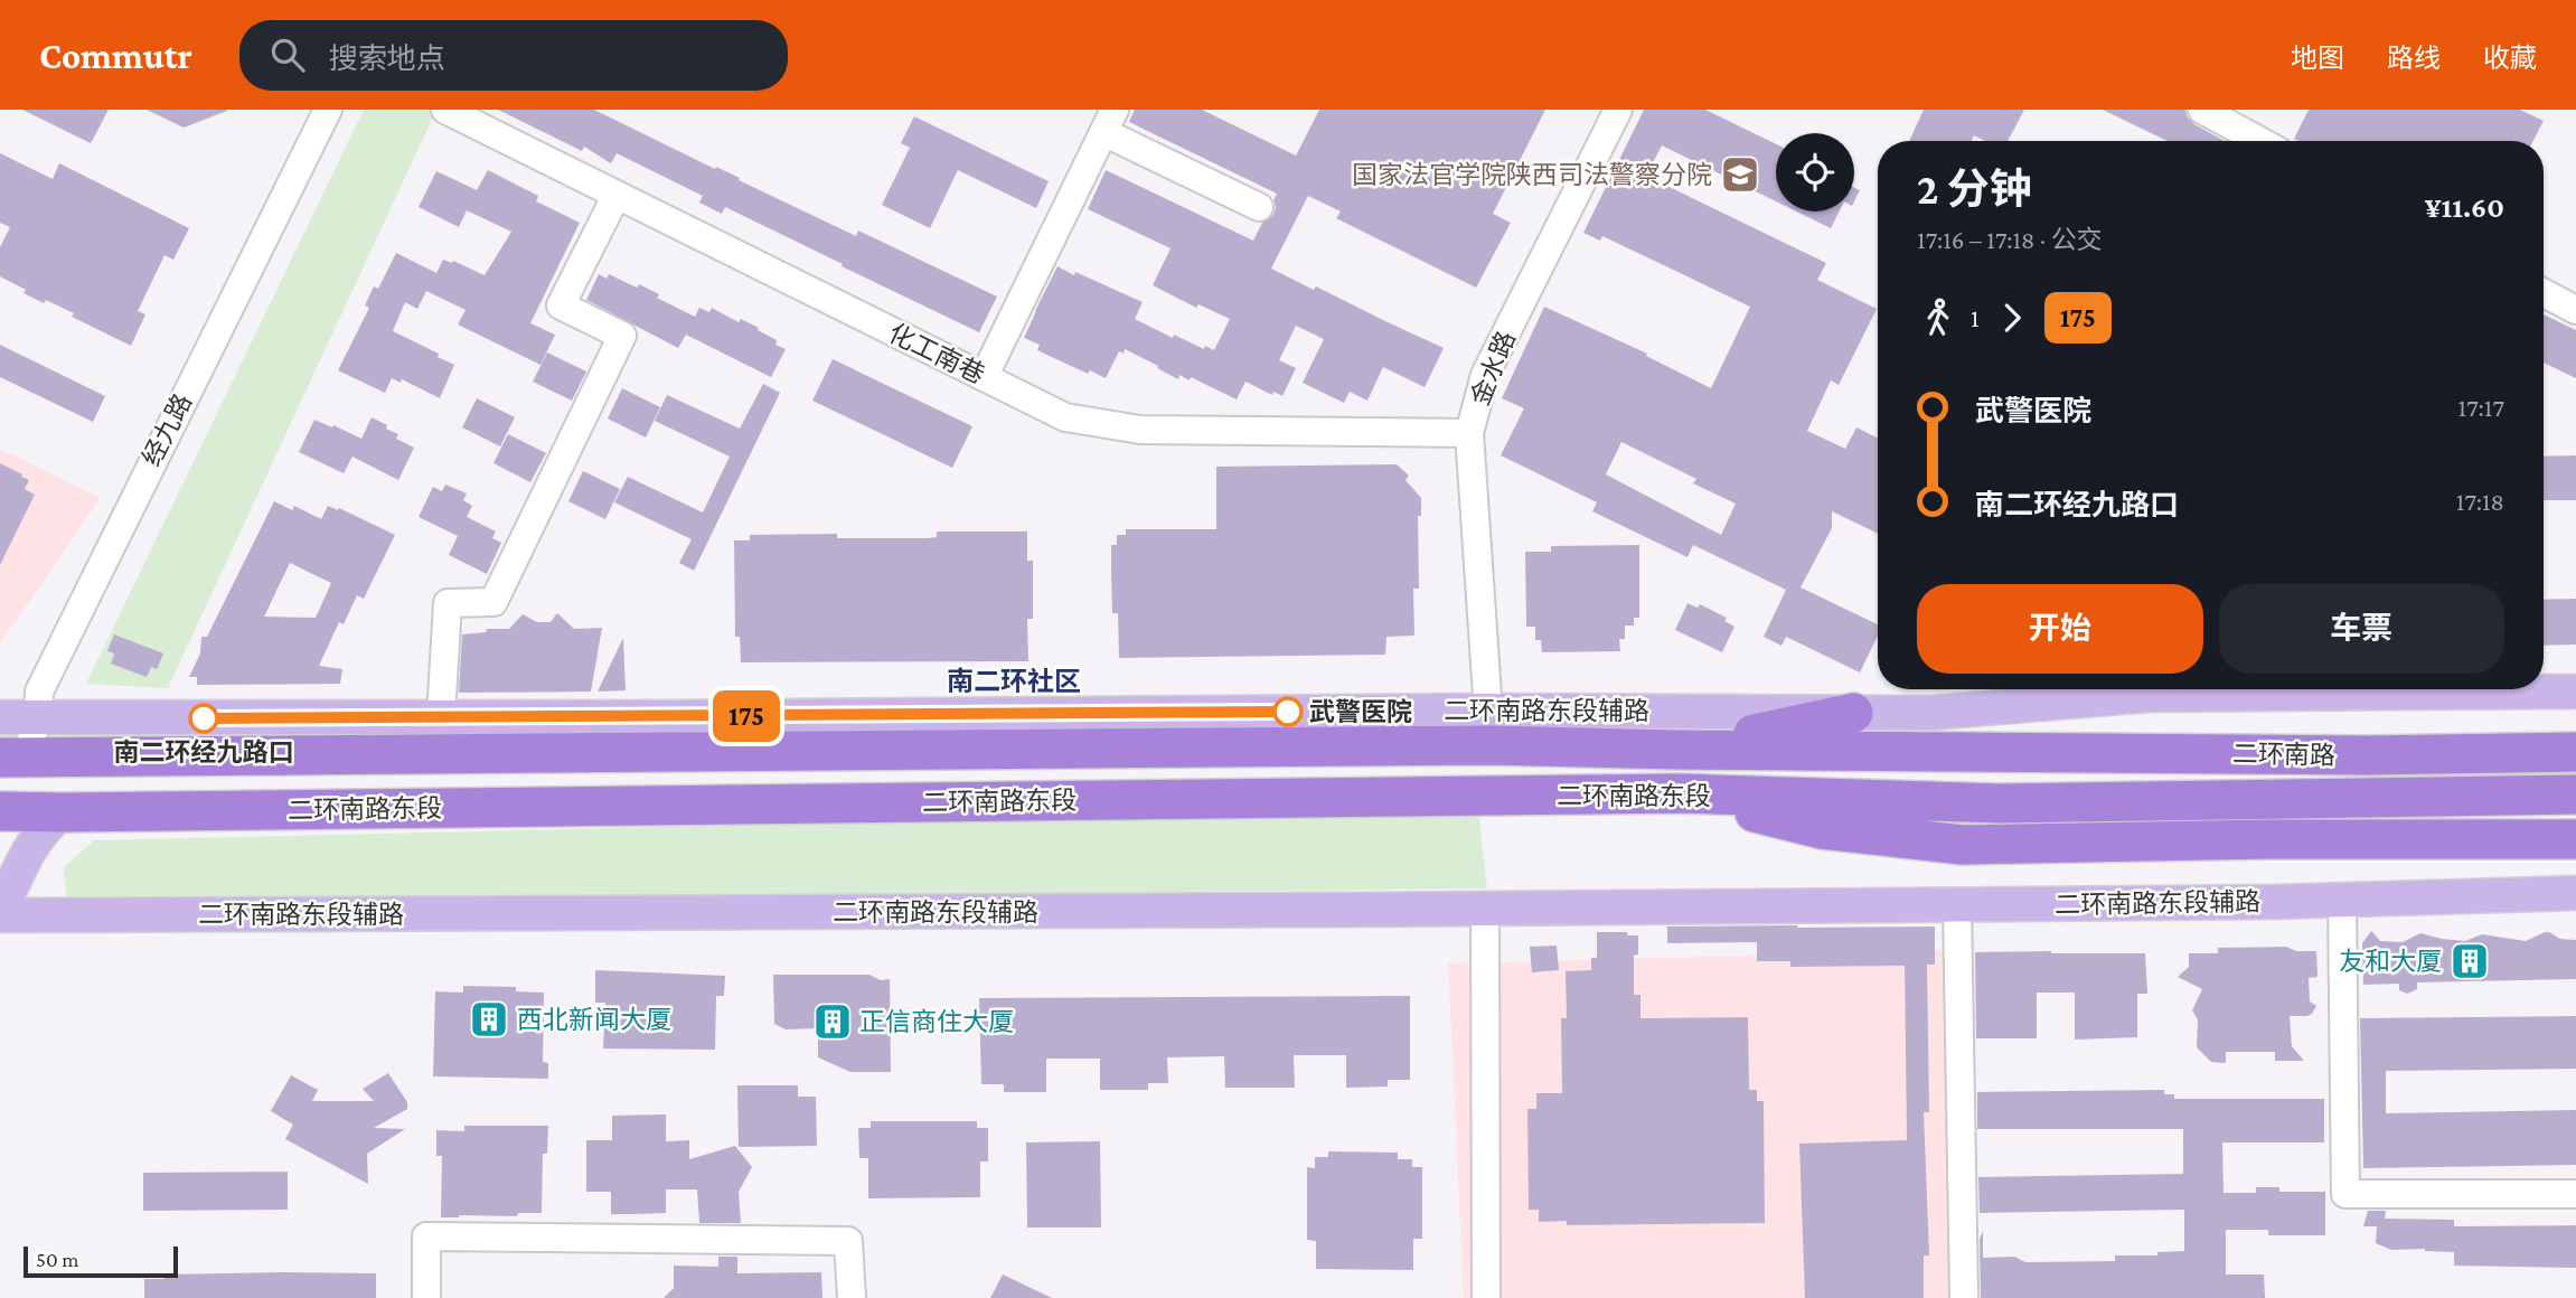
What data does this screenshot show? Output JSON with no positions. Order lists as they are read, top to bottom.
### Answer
{
  "streets": {
    "highway": ["二环南路", "二环南路东段"],
    "main road": ["二环南路东段辅路"],
    "street": ["化工南巷", "金水路", "经九路"]
  },
  "crossings": [
    ["化工南巷", "金水路"],
    ["金水路", "二环南路东段辅路"],
    ["金水路", "二环南路东段"],
    ["经九路", "二环南路东段辅路"],
    ["经九路", "二环南路东段"],
    ["二环南路东段辅路", "二环南路东段"],
    ["二环南路", "二环南路东段"]
  ],
  "districts": ["南二环社区"],
  "places": {
    "school or university": ["国家法官学院陕西司法警察分院"],
    "other": ["武警医院", "南二环经九路口"],
    "building": ["友和大厦", "西北新闻大厦", "正信商住大厦"]
  },
  "lines": ["bus line 175"],
  "scale_bar": "50 m",
  "page": {
    "header": "Commutr",
    "search": "搜索地点",
    "nav": ["地图", "路线", "收藏"],
    "on_map": "175",
    "heading": ["2 分钟", "17:16 – 17:18 · 公交", "¥11.60"],
    "legs": ["1", "175"],
    "list": [
      {
        "name": "武警医院",
        "value": "17:17"
      },
      {
        "name": "南二环经九路口",
        "value": "17:18"
      }
    ],
    "buttons": ["开始", "车票"],
    "scale": "50 m"
  }
}
